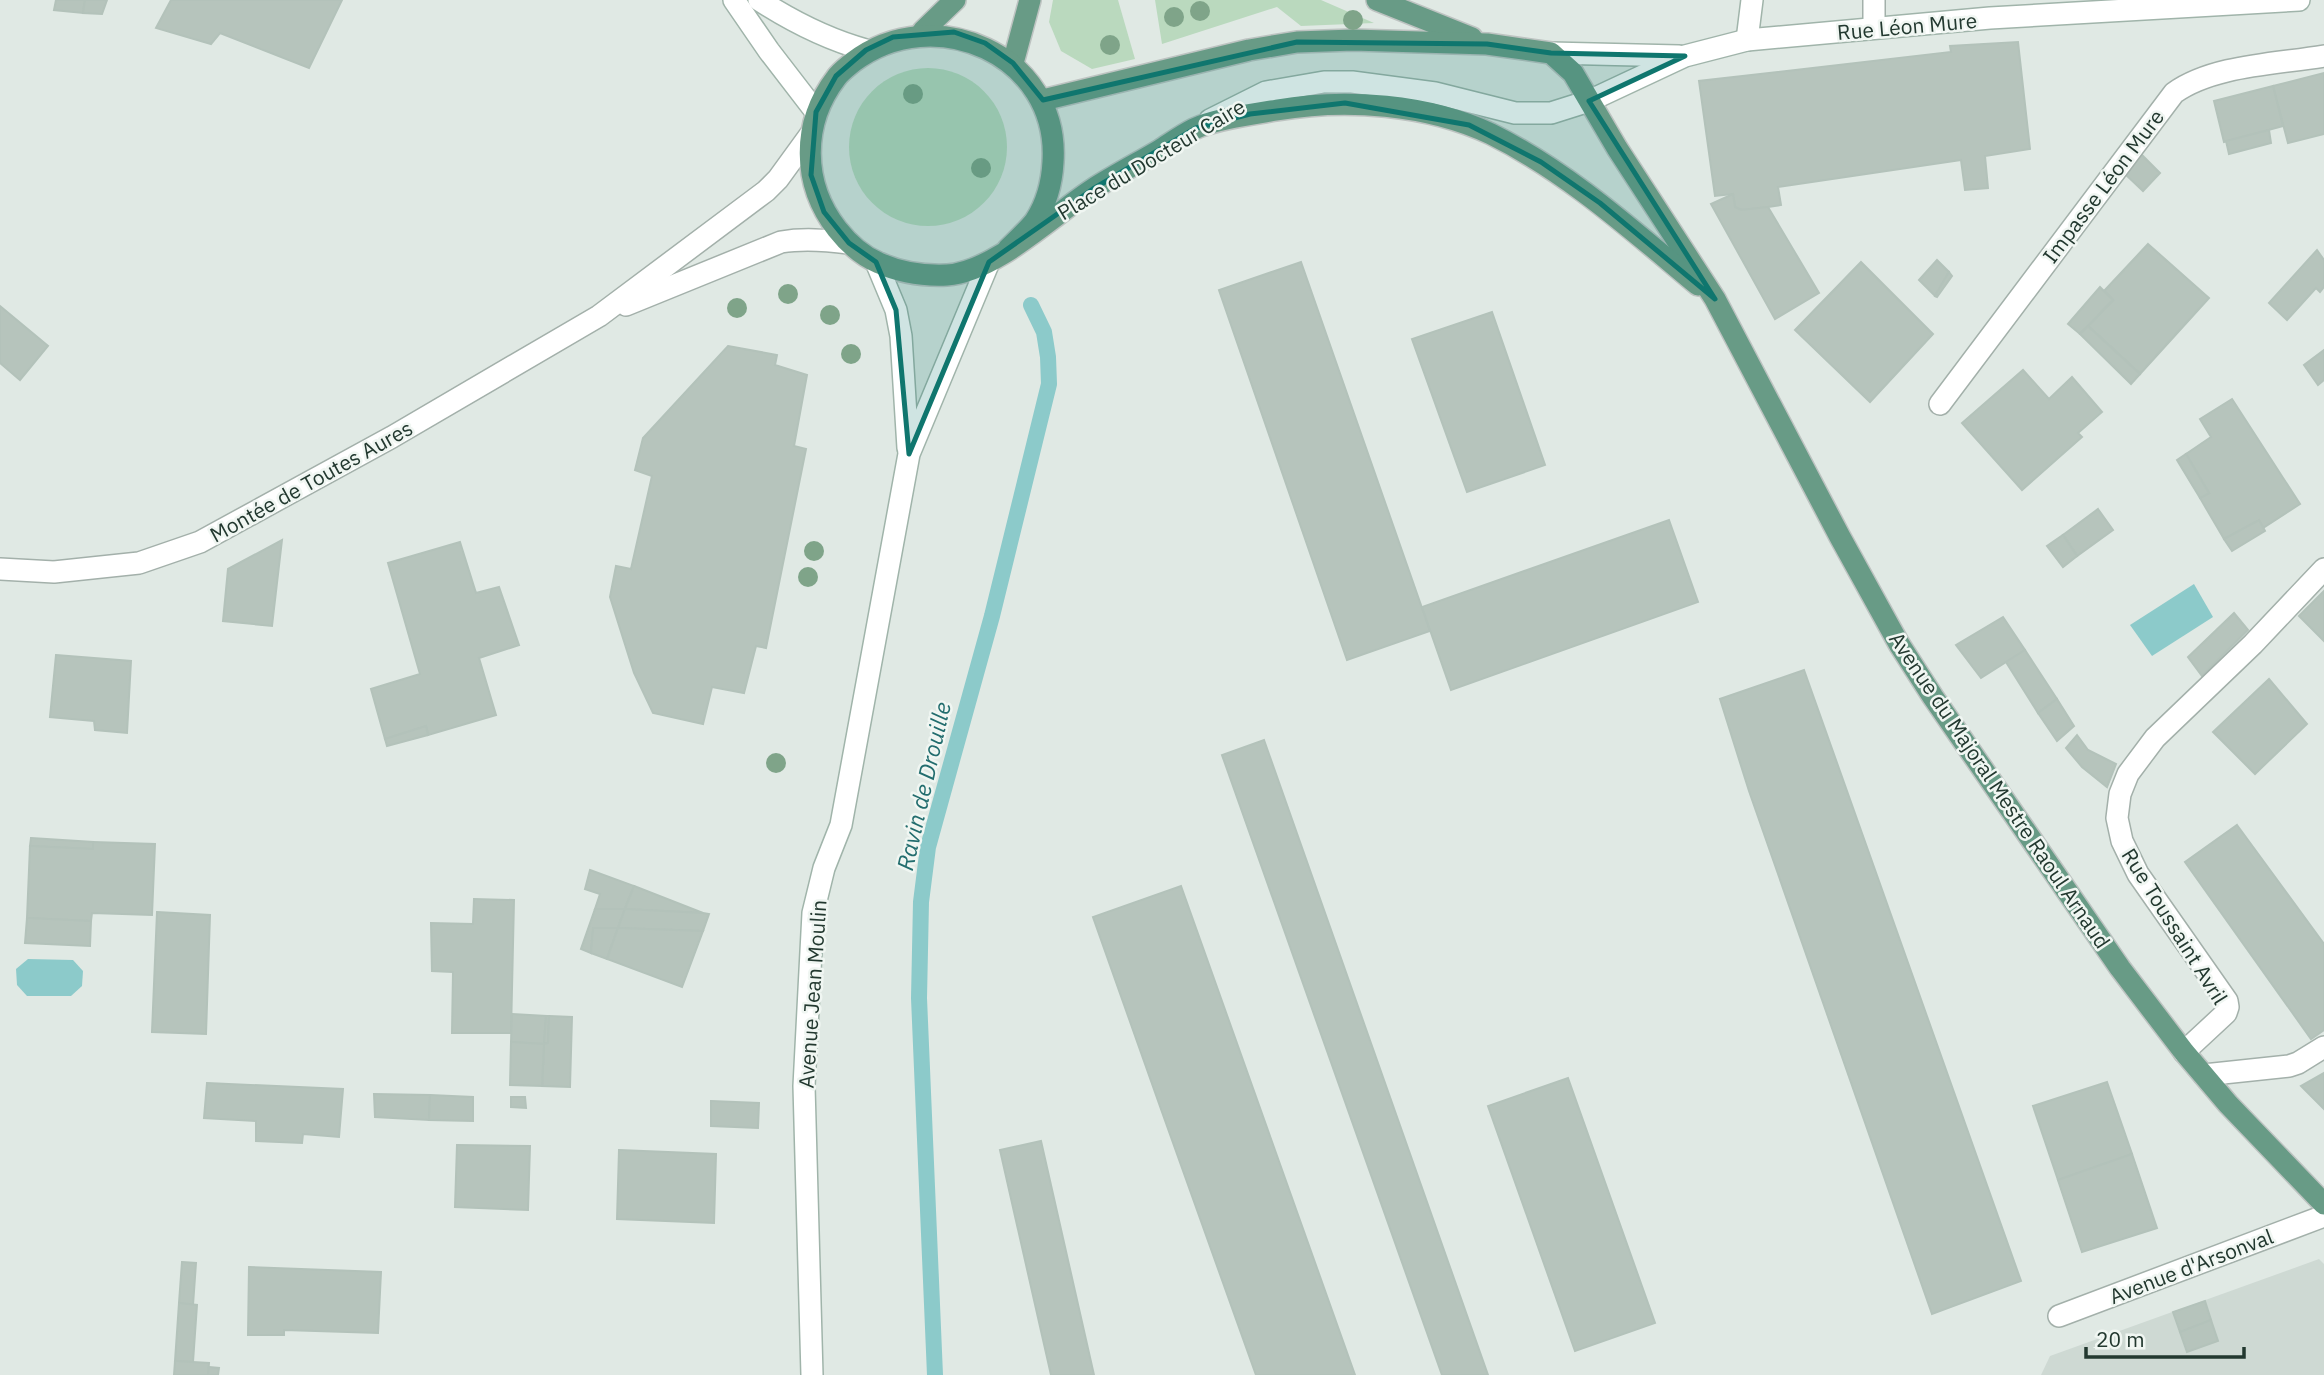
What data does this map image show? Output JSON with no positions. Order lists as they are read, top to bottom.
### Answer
{
  "streets": {
    "main road": ["Place du Docteur Caire", "Avenue du Majoral Mestre Raoul Arnaud"],
    "street": [
      "Rue Léon Mure",
      "Impasse Léon Mure",
      "Montée de Toutes Aures",
      "Rue Toussaint Avril",
      "Avenue Jean Moulin",
      "Avenue d'Arsonval"
    ]
  },
  "crossings": [
    ["Rue Léon Mure", "Place du Docteur Caire"],
    ["Place du Docteur Caire", "Montée de Toutes Aures"],
    ["Place du Docteur Caire", "Avenue du Majoral Mestre Raoul Arnaud"],
    ["Place du Docteur Caire", "Avenue Jean Moulin"],
    ["Montée de Toutes Aures", "Avenue Jean Moulin"],
    ["Avenue du Majoral Mestre Raoul Arnaud", "Rue Toussaint Avril"]
  ],
  "water": ["Ravin de Drouille"],
  "scale_bar": "20 m"
}
